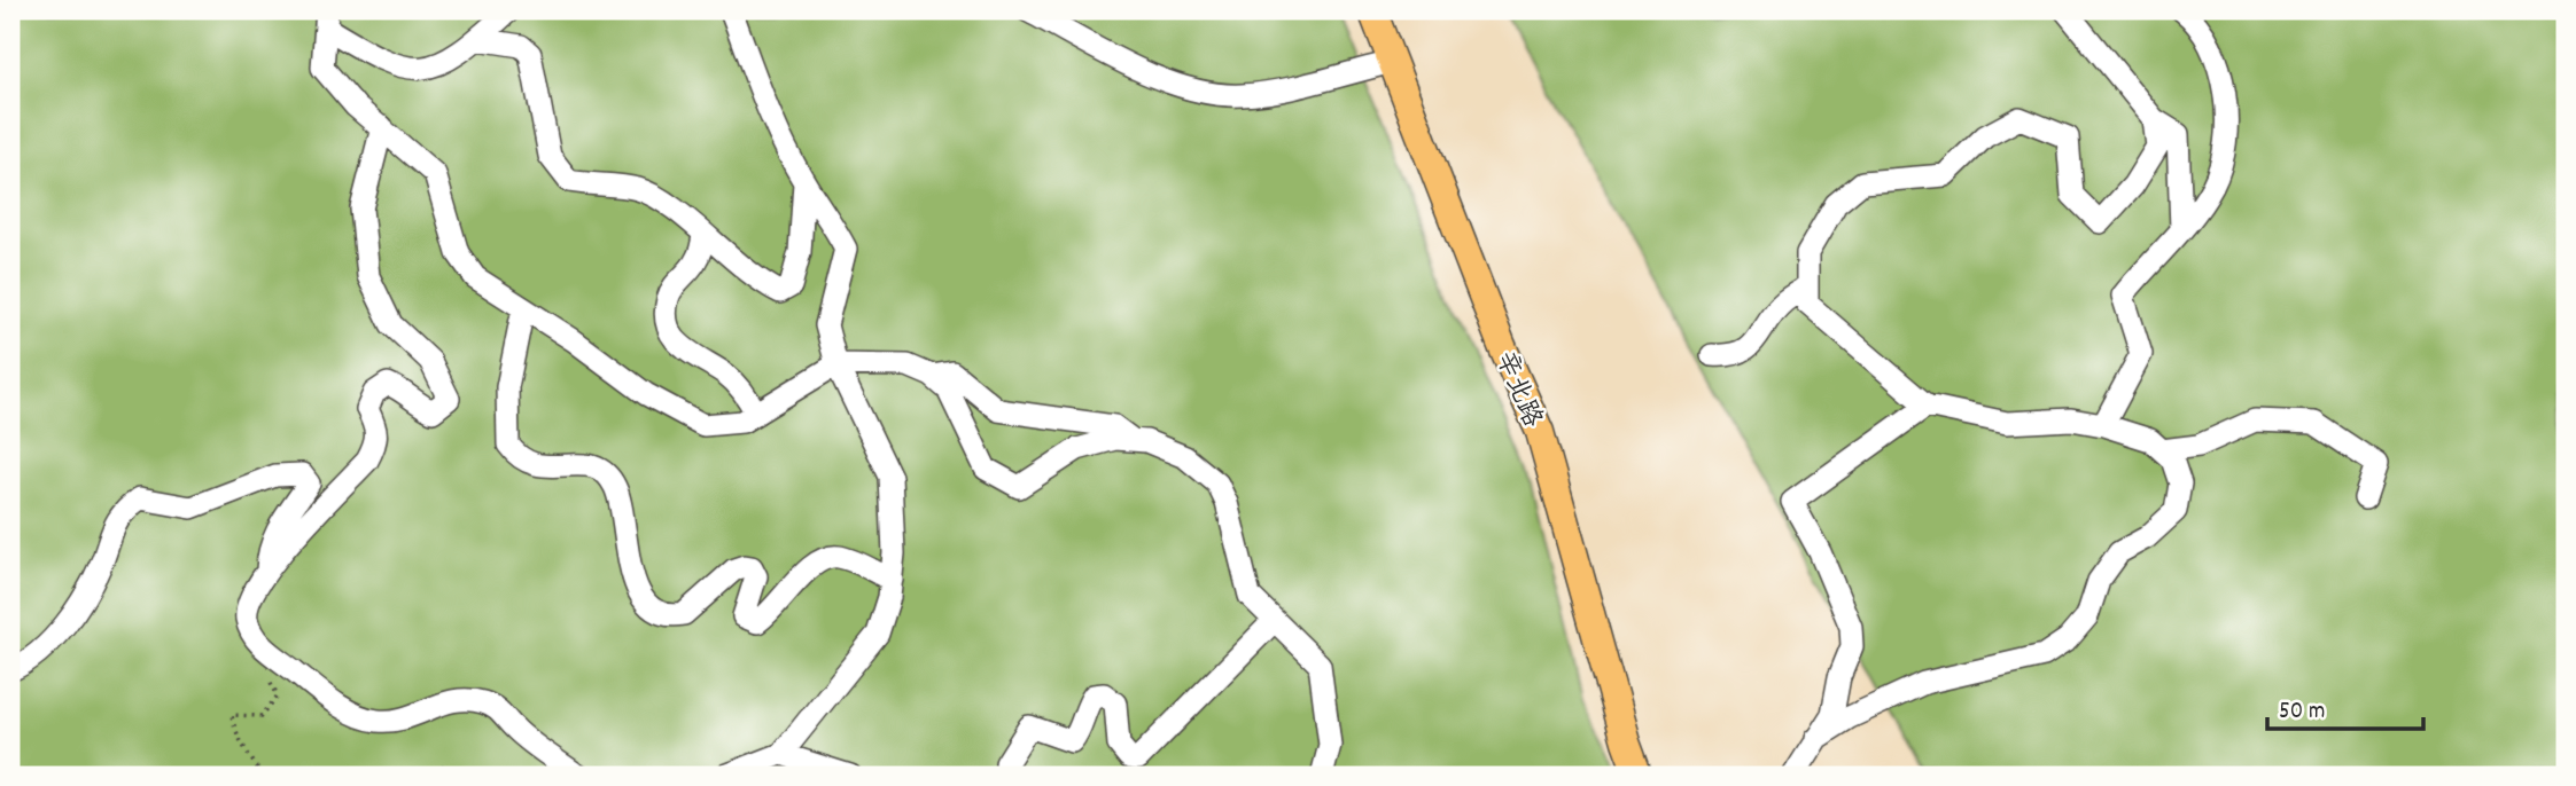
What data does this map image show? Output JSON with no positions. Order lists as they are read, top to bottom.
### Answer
{
  "streets": {
    "main road": ["辛北路"]
  },
  "scale_bar": "50 m"
}
